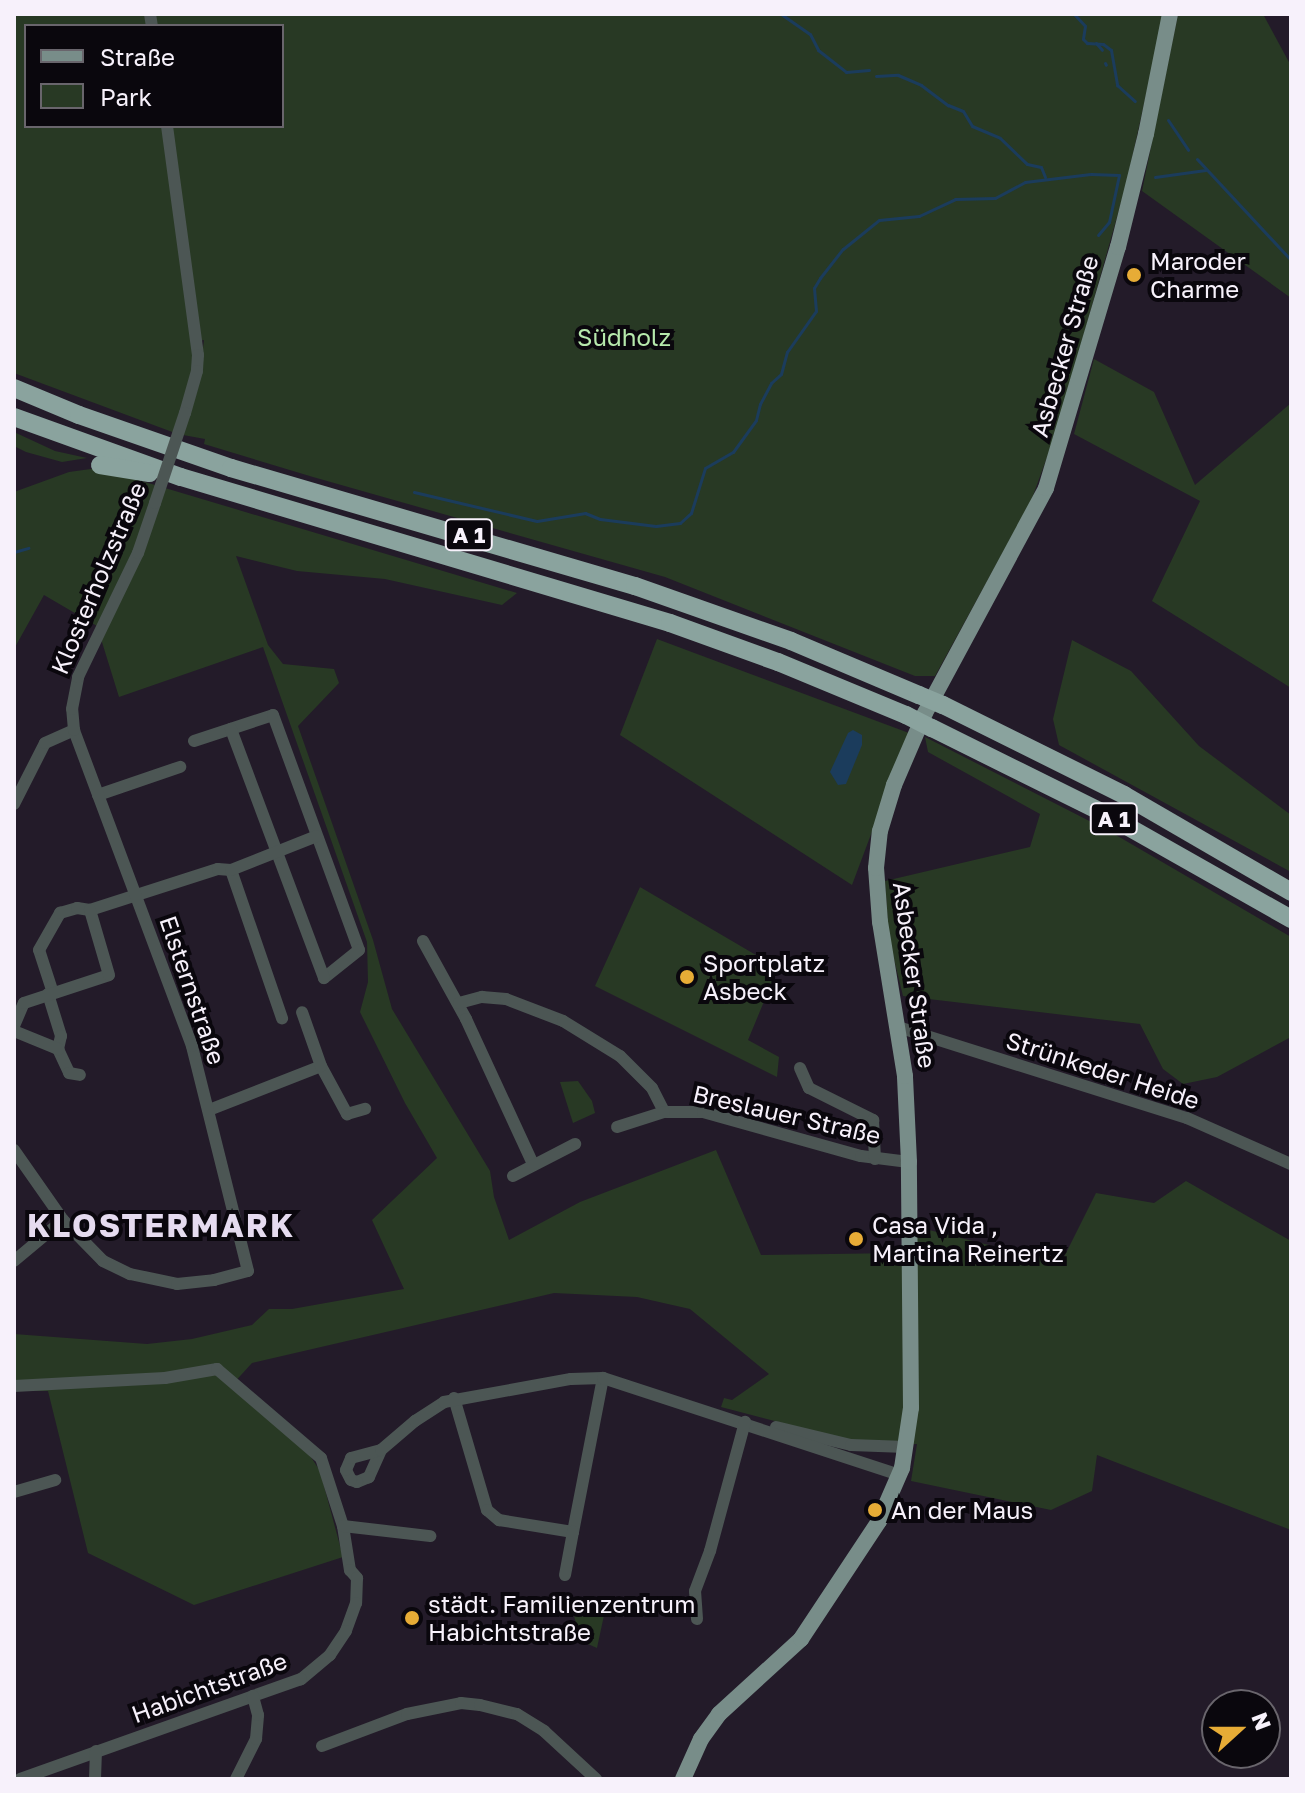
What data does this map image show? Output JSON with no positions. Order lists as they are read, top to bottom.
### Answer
{
  "streets": {
    "highway": ["A 1"],
    "main road": ["Asbecker Straße"],
    "street": [
      "Klosterholzstraße",
      "Elsternstraße",
      "Strünkeder Heide",
      "Breslauer Straße",
      "Habichtstraße"
    ]
  },
  "crossings": [
    ["Asbecker Straße", "Strünkeder Heide"],
    ["Asbecker Straße", "Breslauer Straße"],
    ["Klosterholzstraße", "Elsternstraße"]
  ],
  "districts": ["KLOSTERMARK"],
  "parks": ["Südholz"],
  "places": [
    "Maroder Charme",
    "Sportplatz Asbeck",
    "Casa Vida , Martina Reinertz",
    "An der Maus",
    "städt. Familienzentrum Habichtstraße"
  ],
  "legend": ["Straße", "Park"],
  "north": "right"
}
